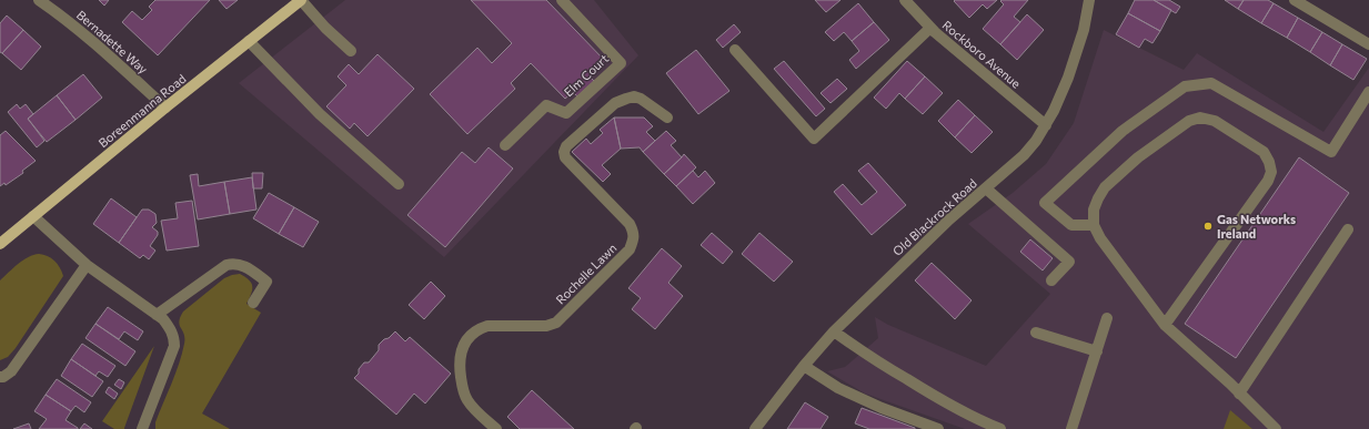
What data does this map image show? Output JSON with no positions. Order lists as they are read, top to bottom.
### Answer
{
  "streets": {
    "main road": ["Boreenmanna Road"],
    "street": [
      "Bernadette Way",
      "Rockboro Avenue",
      "Elm Court",
      "Old Blackrock Road",
      "Rochelle Lawn"
    ]
  },
  "crossings": [
    ["Bernadette Way", "Boreenmanna Road"],
    ["Rockboro Avenue", "Old Blackrock Road"]
  ],
  "places": ["Gas Networks Ireland"]
}
